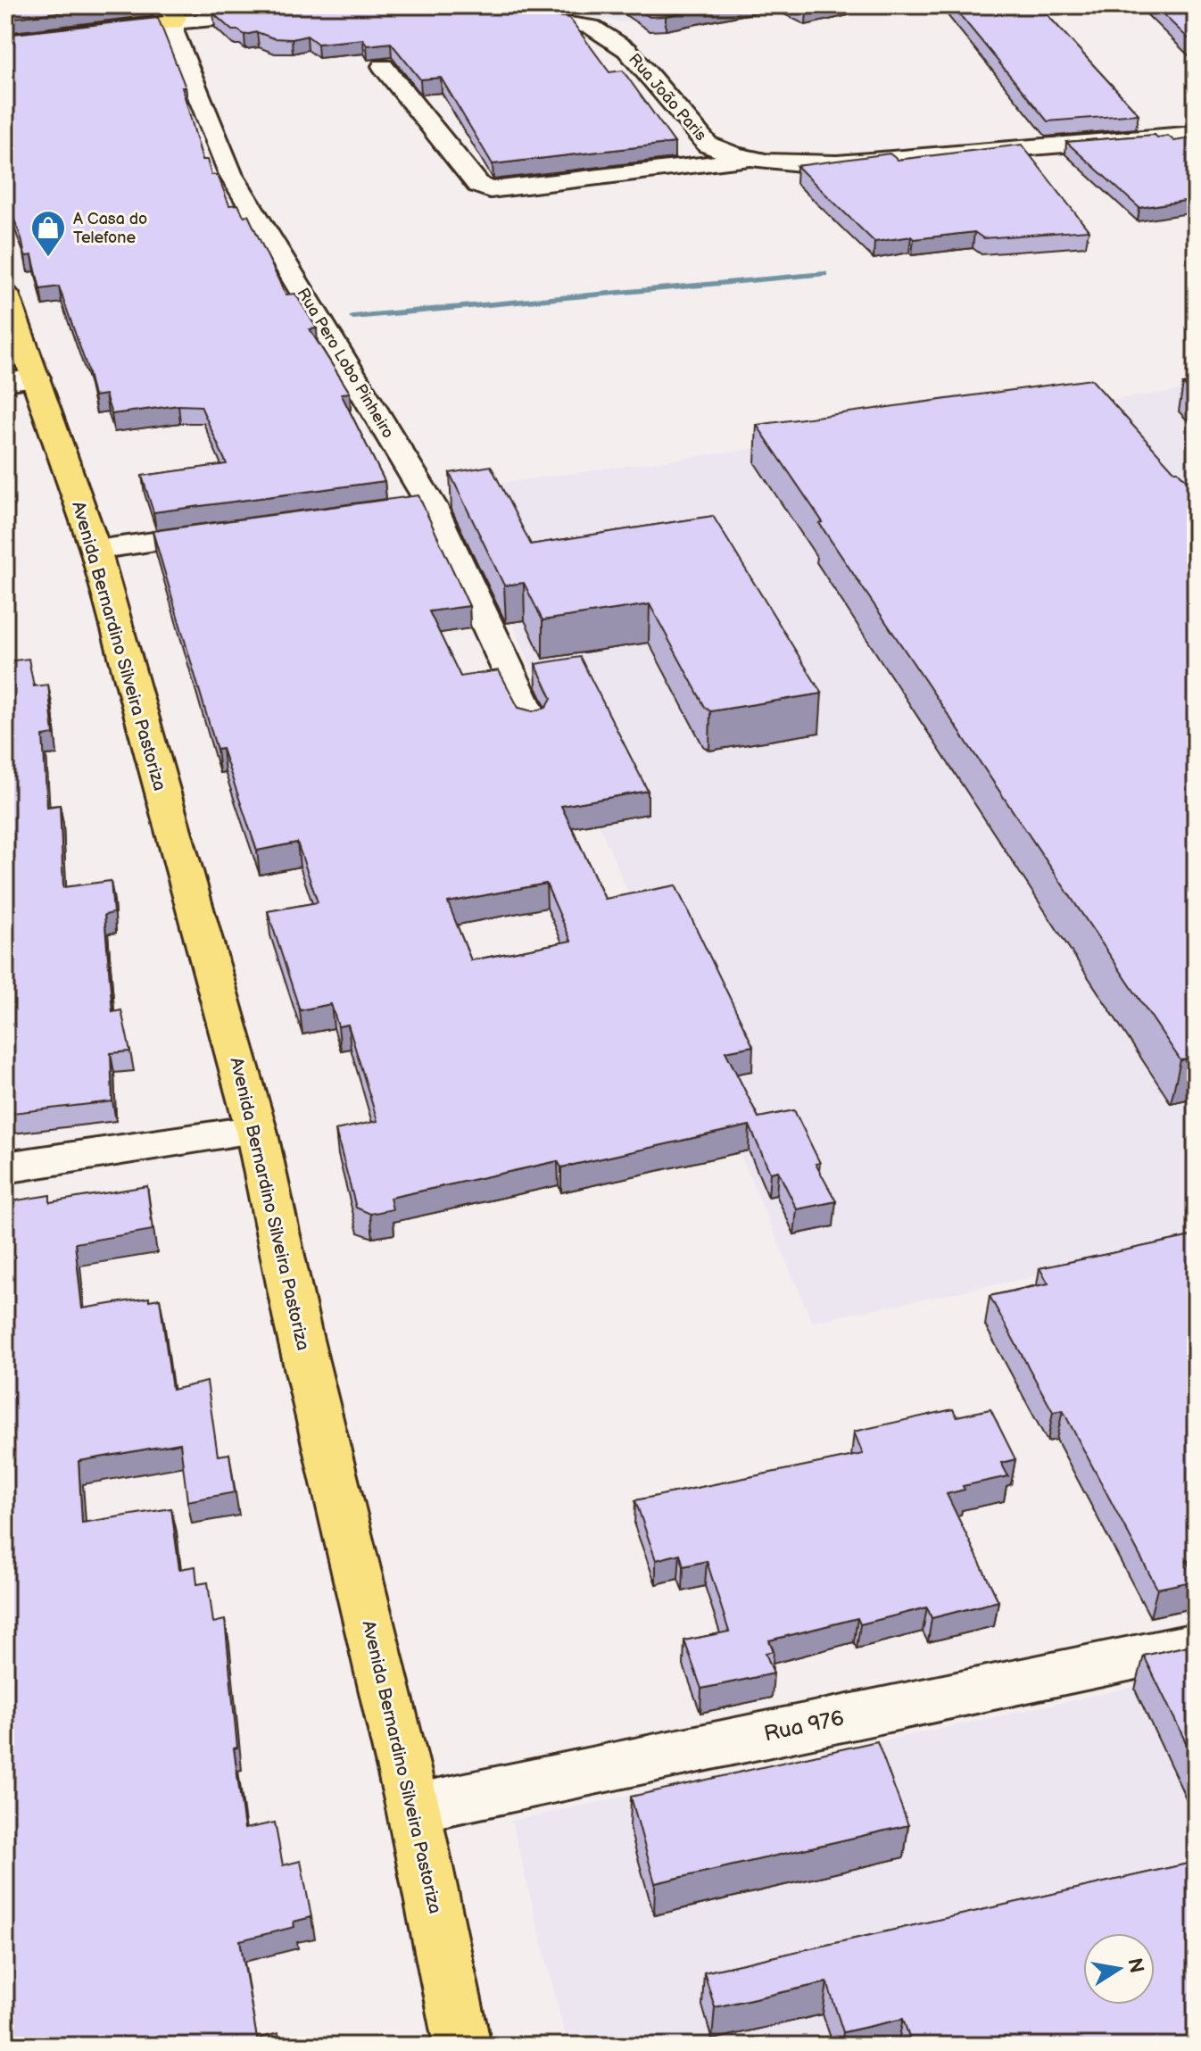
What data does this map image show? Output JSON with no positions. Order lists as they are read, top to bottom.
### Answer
{
  "streets": {
    "main road": ["Avenida Bernardino Silveira Pastoriza"],
    "street": ["Rua João Paris", "Rua Pero Lobo Pinheiro", "Rua 976"]
  },
  "crossings": [
    ["Avenida Bernardino Silveira Pastoriza", "Rua 976"]
  ],
  "places": {
    "shop": ["A Casa do Telefone"]
  },
  "north": "right"
}
